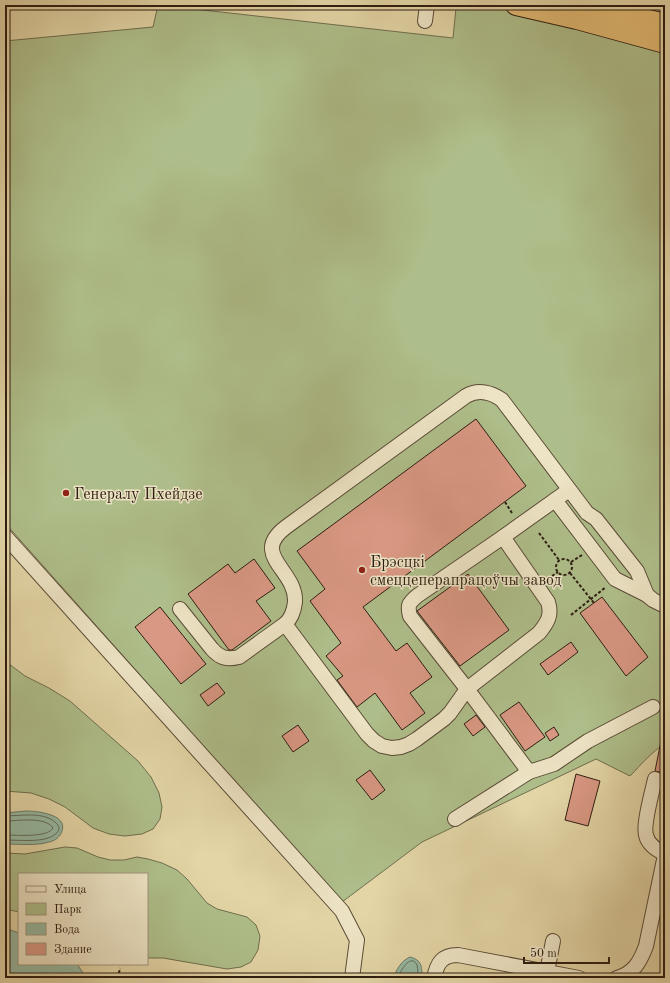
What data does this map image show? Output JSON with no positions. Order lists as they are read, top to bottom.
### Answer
{
  "places": ["Генералу Пхейдзе", "Брэсцкі смеццеперапрацоўчы завод"],
  "legend": [
    "Улица",
    "Парк",
    "Вода",
    "Здание"
  ],
  "scale_bar": "50 m"
}
